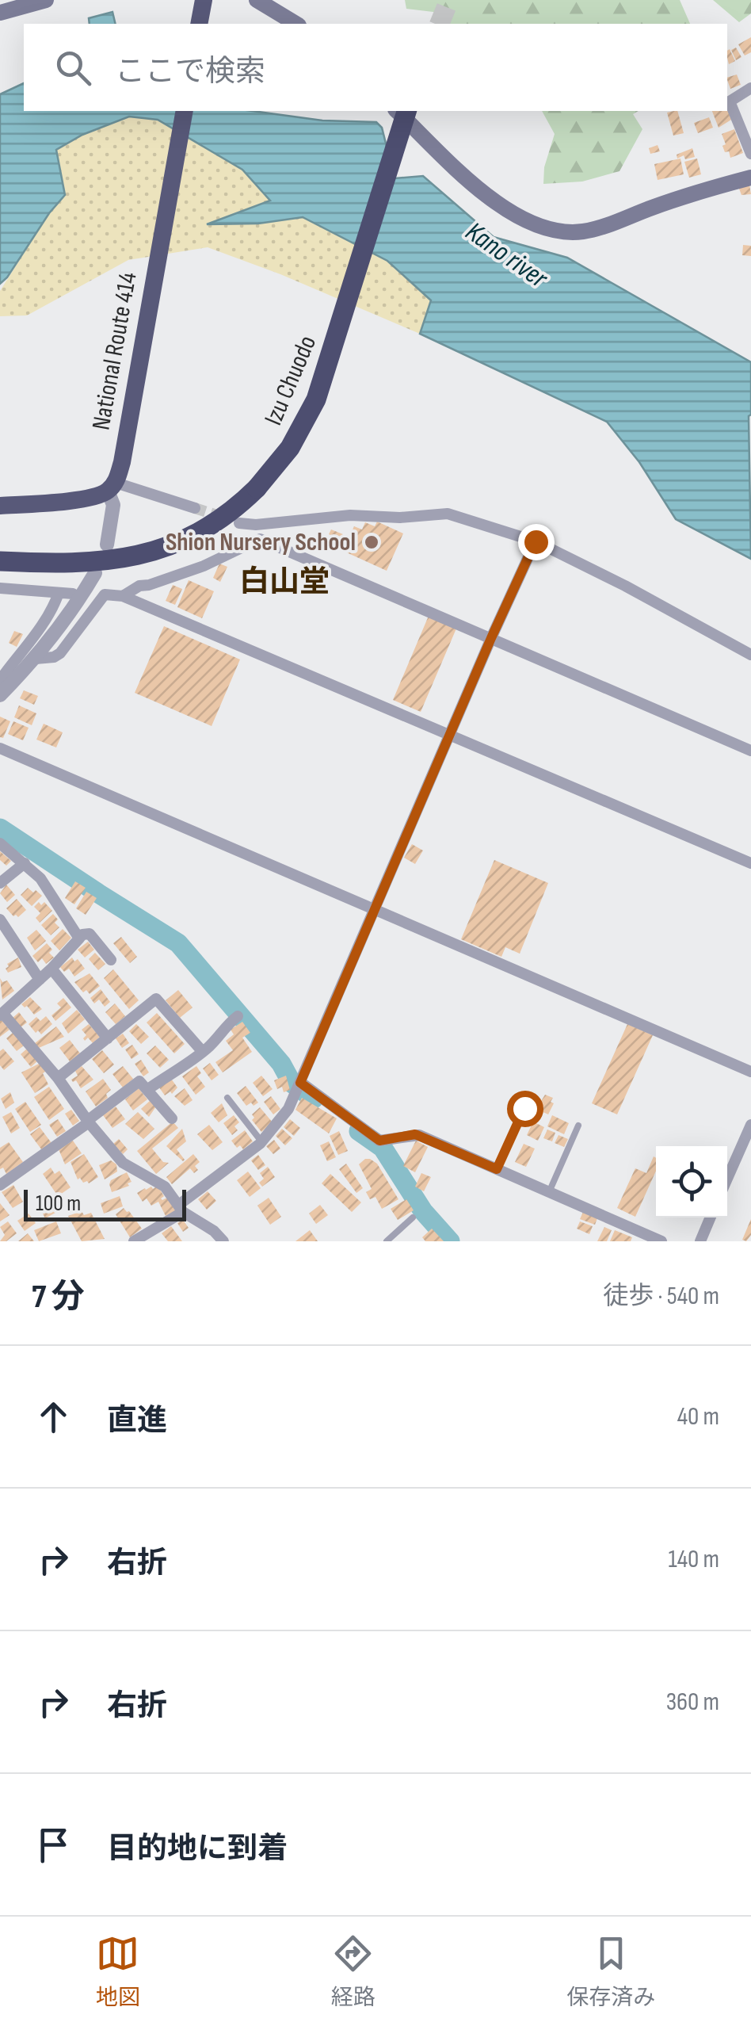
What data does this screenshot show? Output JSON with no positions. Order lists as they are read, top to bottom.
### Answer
{
  "streets": {
    "highway": ["National Route 414", "Izu Chuodo"]
  },
  "districts": ["白山堂"],
  "water": ["Kano river"],
  "places": ["Shion Nursery School"],
  "scale_bar": "100 m",
  "page": {
    "search": "ここで検索",
    "scale": "100 m",
    "heading": ["7 分", "徒歩 · 540 m"],
    "list": [
      ["直進", "40 m"],
      ["右折", "140 m"],
      ["右折", "360 m"],
      "目的地に到着"
    ],
    "nav": ["地図", "経路", "保存済み"]
  }
}
